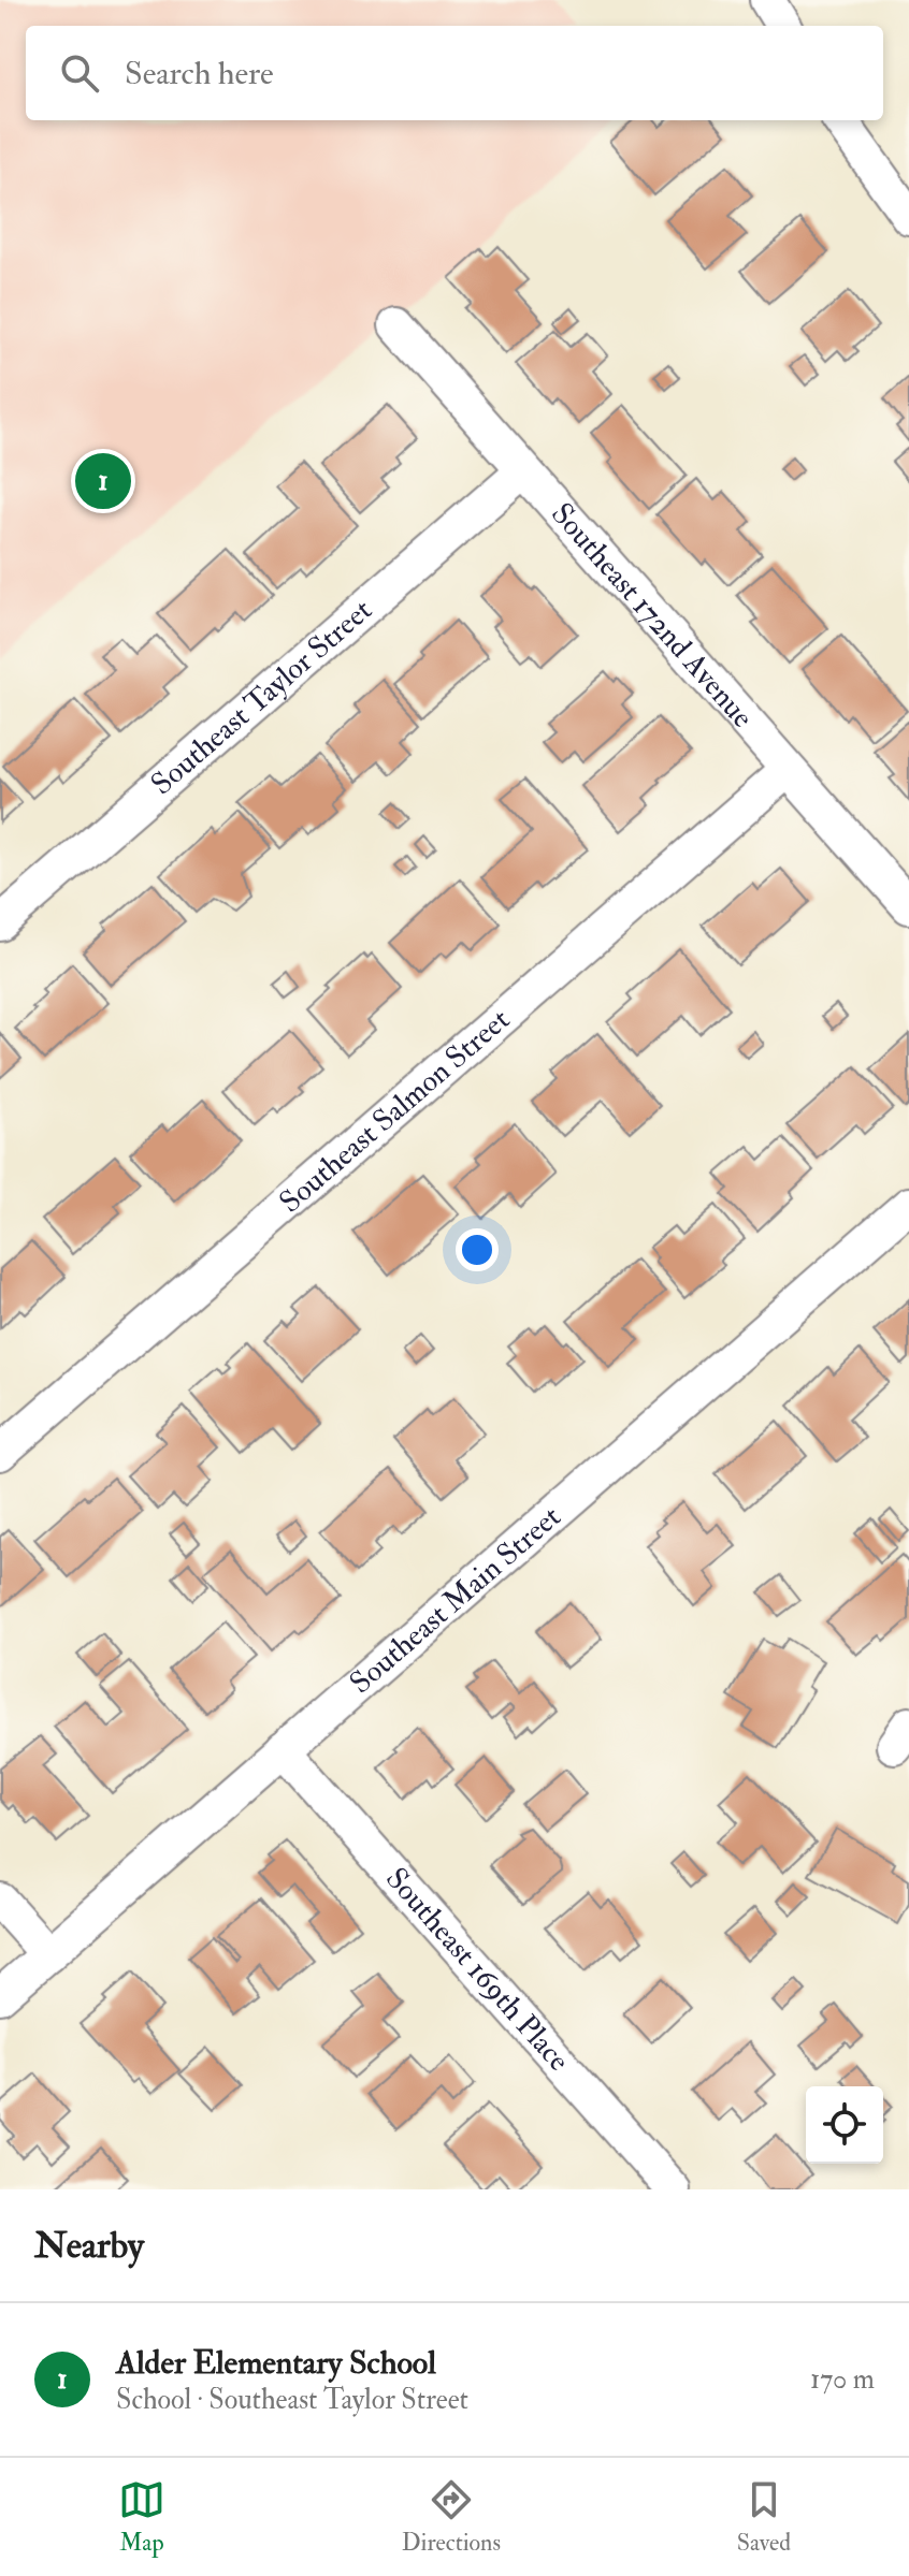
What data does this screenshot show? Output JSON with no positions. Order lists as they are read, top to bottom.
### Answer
{
  "streets": {
    "street": [
      "Southeast 172nd Avenue",
      "Southeast Taylor Street",
      "Southeast Salmon Street",
      "Southeast Main Street",
      "Southeast 169th Place"
    ]
  },
  "crossings": [
    ["Southeast 172nd Avenue", "Southeast Taylor Street"],
    ["Southeast 172nd Avenue", "Southeast Salmon Street"],
    ["Southeast Main Street", "Southeast 169th Place"]
  ],
  "page": {
    "search": "Search here",
    "pins": "1",
    "heading": "Nearby",
    "list": [
      {
        "mark": "1",
        "name": "Alder Elementary School",
        "note": "School · Southeast Taylor Street",
        "value": "170 m"
      }
    ],
    "nav": ["Map", "Directions", "Saved"]
  }
}
